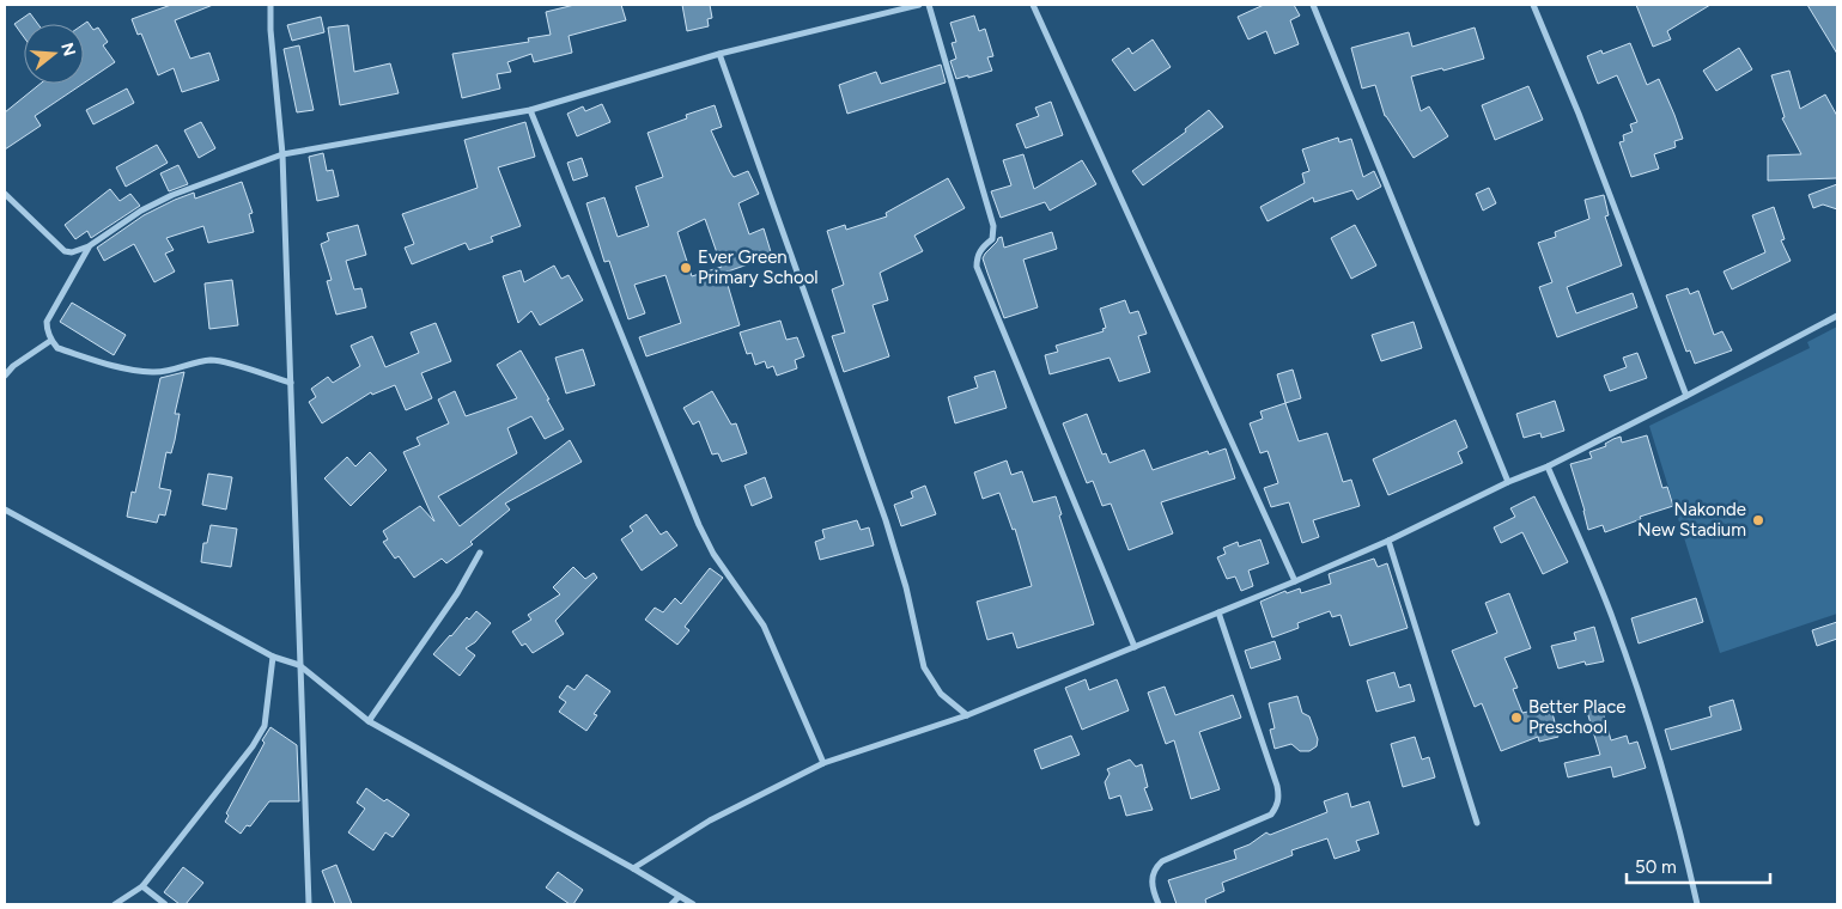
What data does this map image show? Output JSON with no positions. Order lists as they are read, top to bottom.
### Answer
{
  "places": ["Ever Green Primary School", "Nakonde New Stadium", "Better Place Preschool"],
  "scale_bar": "50 m",
  "north": "right"
}
